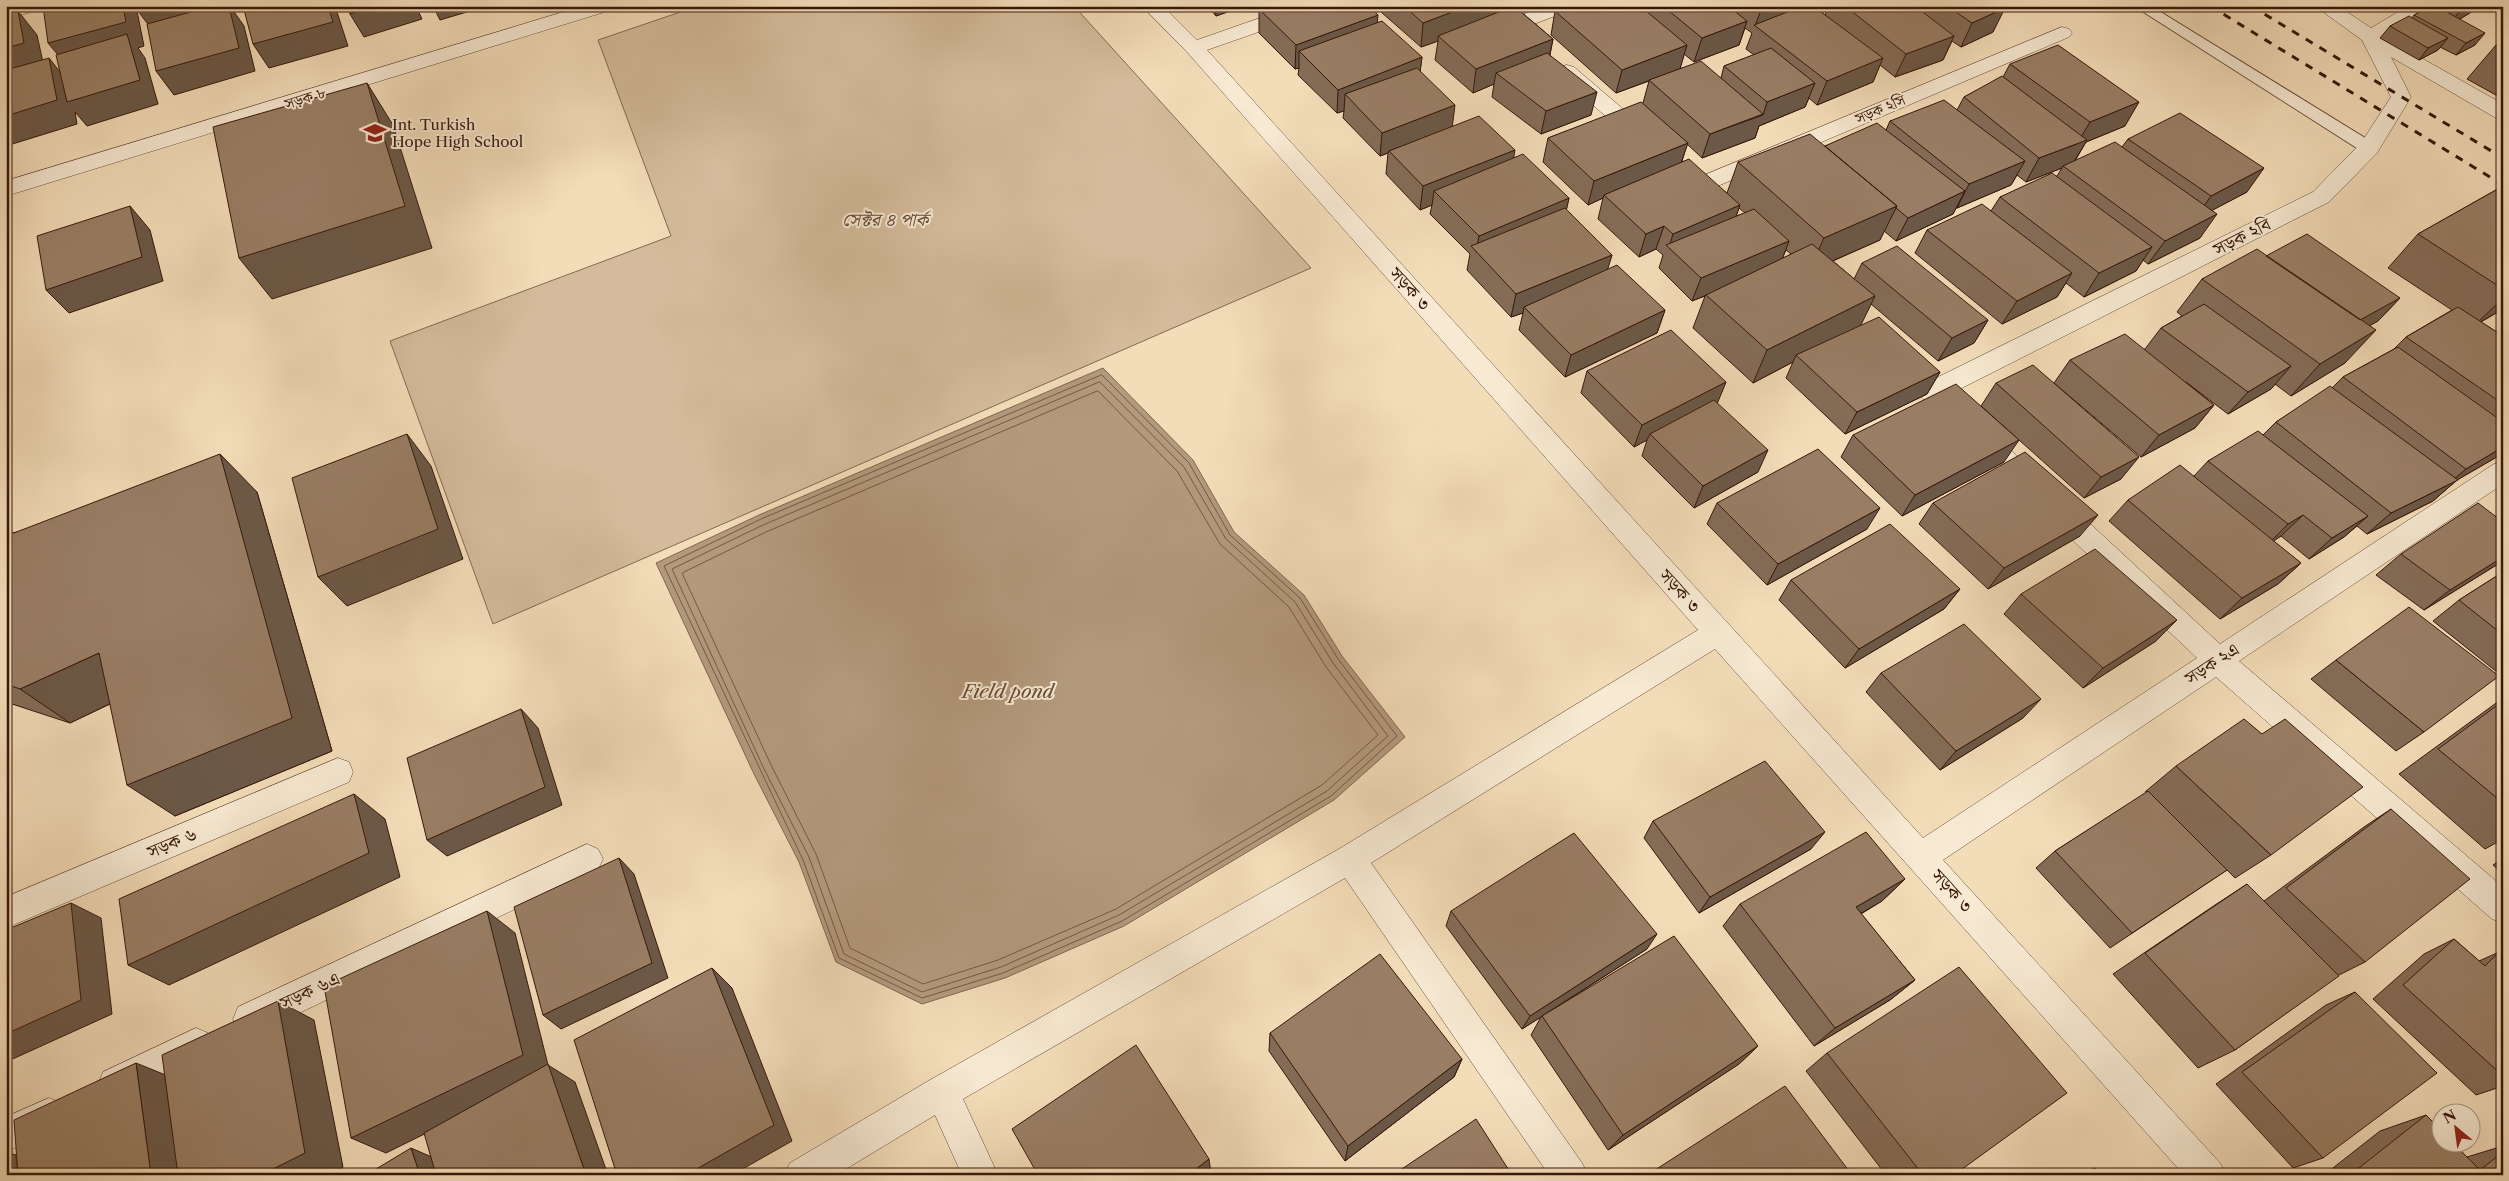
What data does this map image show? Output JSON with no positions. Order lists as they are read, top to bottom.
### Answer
{
  "streets": {
    "street": [
      "সড়ক ৮",
      "সড়ক ২সি",
      "সড়ক ২বি",
      "সড়ক ৩",
      "সড়ক ২এ",
      "সড়ক ৬",
      "সড়ক ৬এ"
    ]
  },
  "crossings": [
    ["সড়ক ৩", "সড়ক ২এ"]
  ],
  "water": ["Field pond"],
  "parks": ["সেক্টর ৪ পার্ক"],
  "places": {
    "school or university": ["Int. Turkish Hope High School"]
  },
  "north": "top left"
}
